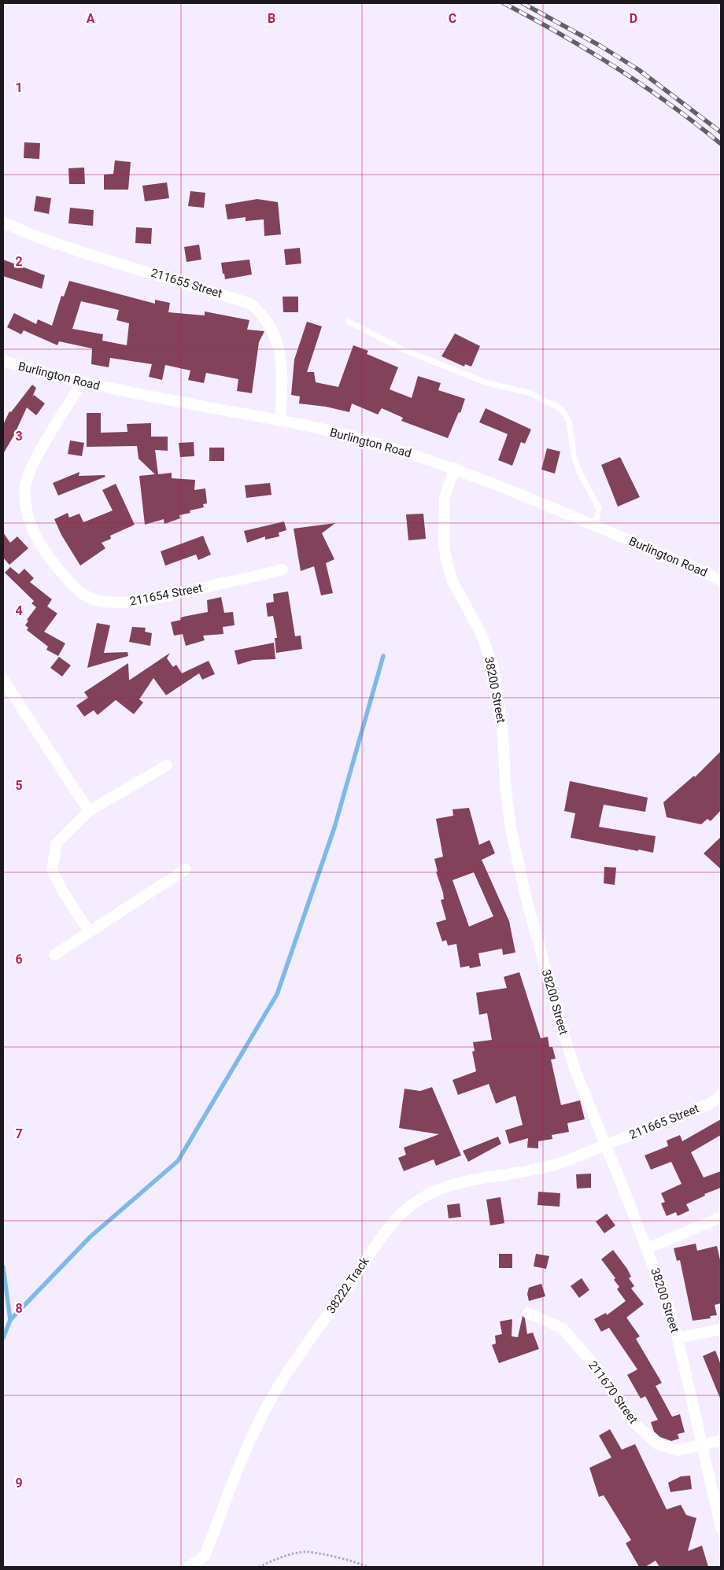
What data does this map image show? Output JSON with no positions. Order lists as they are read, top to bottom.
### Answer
{
  "streets": {
    "street": [
      "211655 Street",
      "Burlington Road",
      "211654 Street",
      "38200 Street",
      "211665 Street",
      "38222 Track",
      "211670 Street"
    ]
  },
  "crossings": [
    ["211655 Street", "Burlington Road"],
    ["Burlington Road", "211654 Street"],
    ["Burlington Road", "38200 Street"],
    ["38200 Street", "211665 Street"],
    ["38200 Street", "38222 Track"],
    ["38200 Street", "211670 Street"],
    ["211665 Street", "38222 Track"]
  ],
  "grid": {
    "columns": [
      "A",
      "B",
      "C",
      "D"
    ],
    "rows": [
      "1",
      "2",
      "3",
      "4",
      "5",
      "6",
      "7",
      "8",
      "9"
    ]
  }
}
